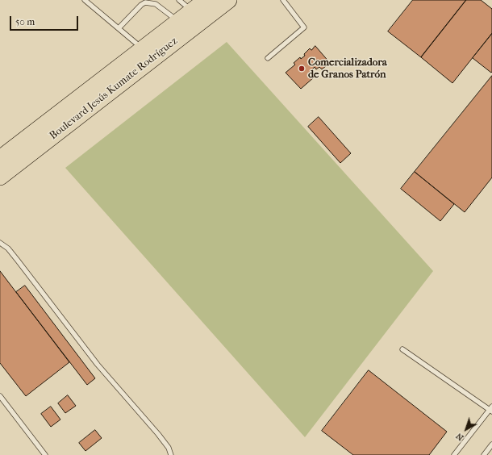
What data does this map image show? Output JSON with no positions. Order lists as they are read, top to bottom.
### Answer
{
  "streets": {
    "highway": ["Boulevard Jesús Kumate Rodríguez"]
  },
  "places": ["Comercializadora de Granos Patrón"],
  "scale_bar": "50 m",
  "north": "bottom left"
}
